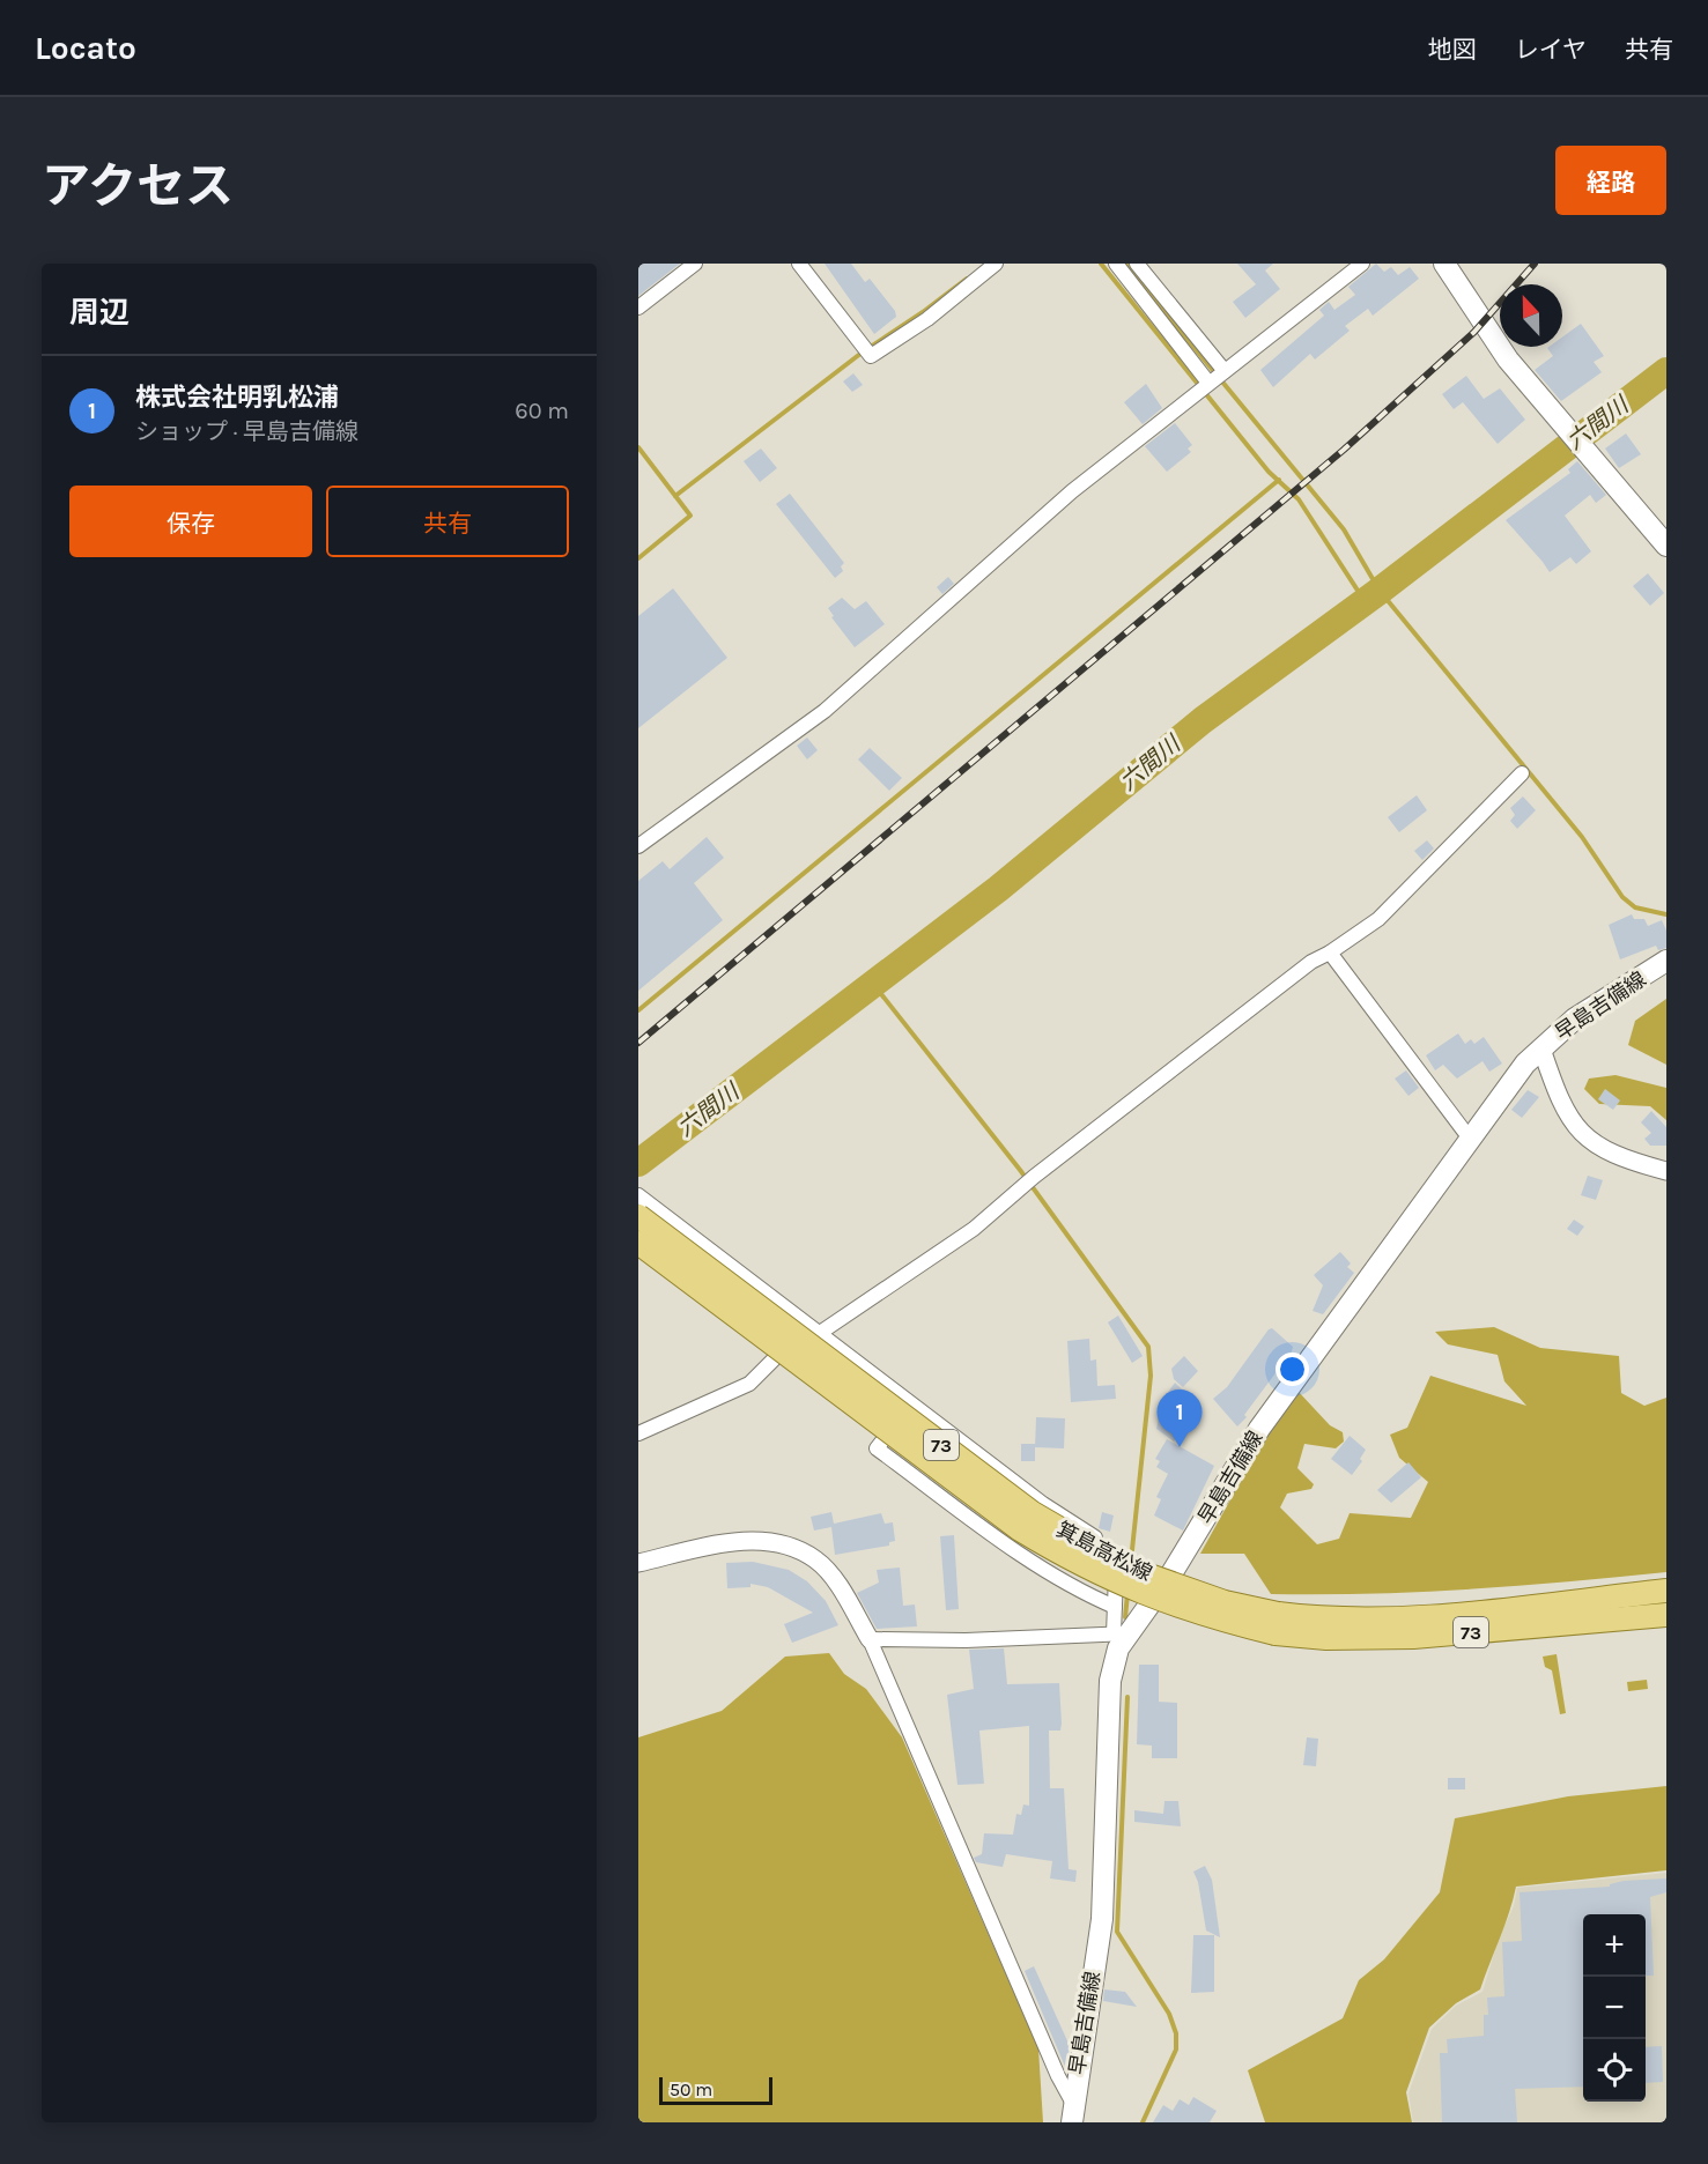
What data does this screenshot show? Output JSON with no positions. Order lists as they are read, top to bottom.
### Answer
{
  "streets": {
    "main road": ["早島吉備線", "73", "箕島高松線"]
  },
  "water": ["六間川"],
  "scale_bar": "50 m",
  "north": "top",
  "page": {
    "header": "Locato",
    "nav": ["地図", "レイヤ", "共有"],
    "title": "アクセス",
    "buttons": [
      "経路",
      ["保存", "共有"]
    ],
    "heading": "周辺",
    "list": [
      {
        "mark": "1",
        "name": "株式会社明乳松浦",
        "note": "ショップ · 早島吉備線",
        "value": "60 m"
      }
    ],
    "pins": "1",
    "map_buttons": ["+", "−"],
    "scale": "50 m"
  }
}
